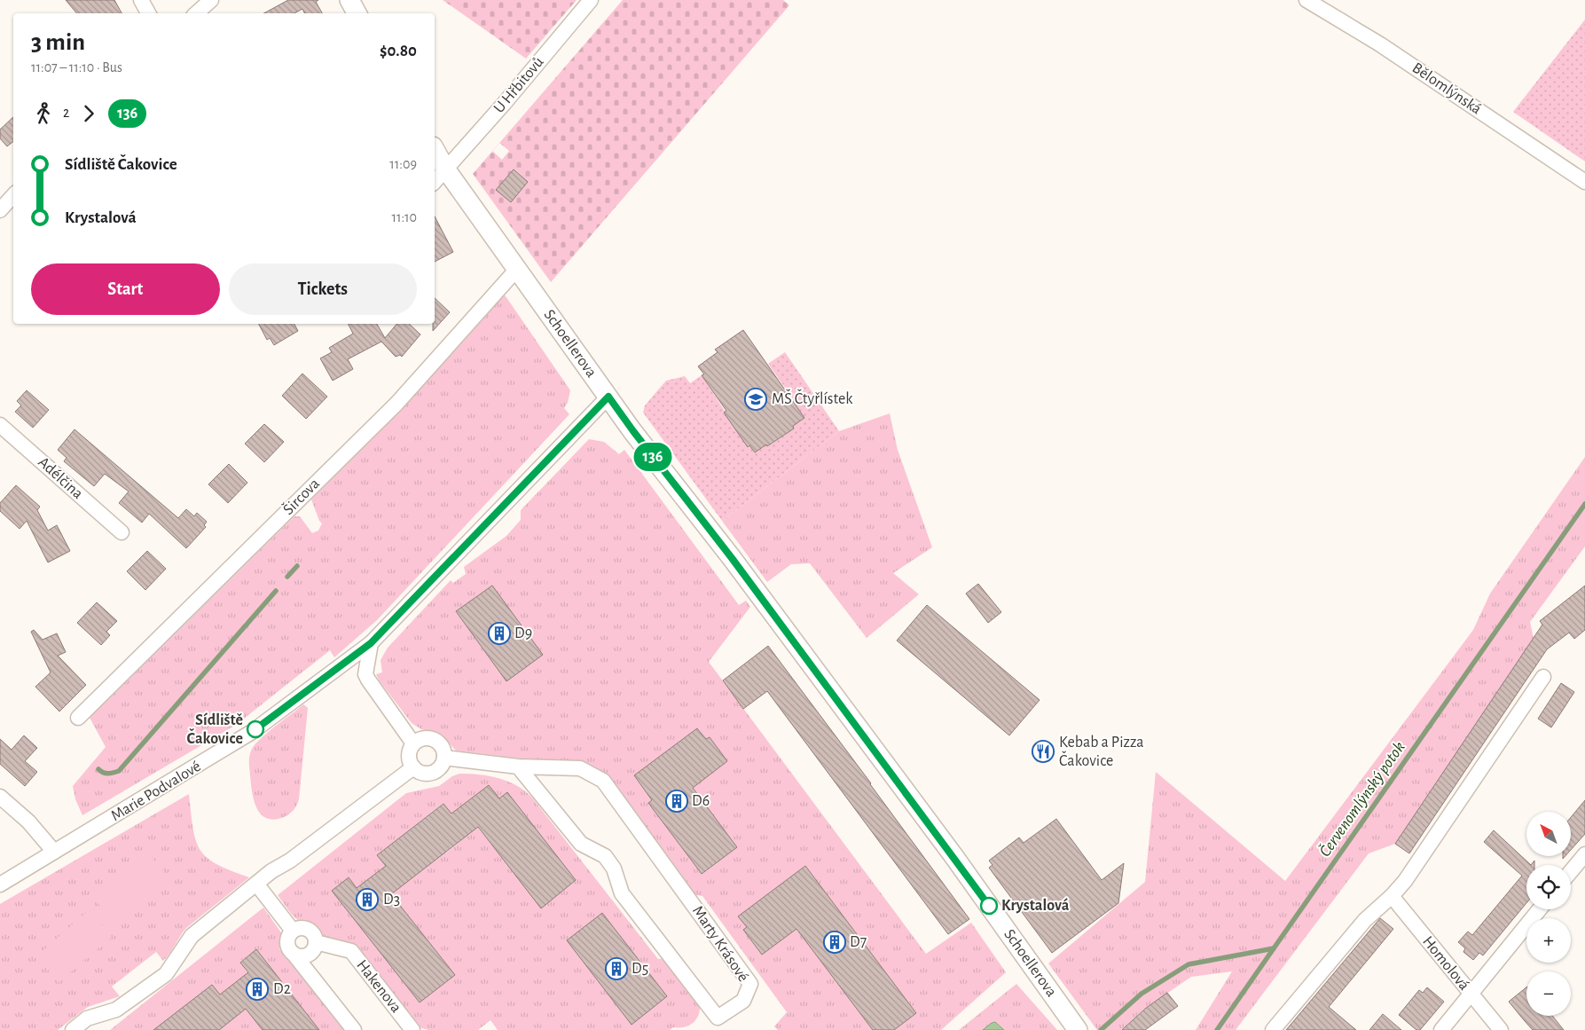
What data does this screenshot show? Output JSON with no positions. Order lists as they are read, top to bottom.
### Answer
{
  "streets": {
    "street": [
      "U Hřbitovů",
      "Bělomlýnská",
      "Schoellerova",
      "Adélčina",
      "Šircova",
      "Marie Podvalové",
      "Marty Krásové",
      "Homolová",
      "Hakenova"
    ]
  },
  "crossings": [
    ["U Hřbitovů", "Schoellerova"],
    ["Schoellerova", "Šircova"],
    ["Schoellerova", "Marie Podvalové"]
  ],
  "water": ["Červenomlýnský potok"],
  "places": {
    "school or university": ["MŠ Čtyřlístek"],
    "building": [
      "D9",
      "D6",
      "D3",
      "D7",
      "D5",
      "D2"
    ],
    "other": ["Sídliště Čakovice", "Krystalová"],
    "restaurant": ["Kebab a Pizza Čakovice"]
  },
  "lines": ["bus line 136"],
  "north": "top left",
  "page": {
    "on_map": "136",
    "heading": ["3 min", "11:07 – 11:10 · Bus", "$0.80"],
    "legs": ["2", "136"],
    "list": [
      {
        "name": "Sídliště Čakovice",
        "value": "11:09"
      },
      {
        "name": "Krystalová",
        "value": "11:10"
      }
    ],
    "buttons": ["Start", "Tickets"],
    "map_buttons": ["+", "−"]
  }
}
